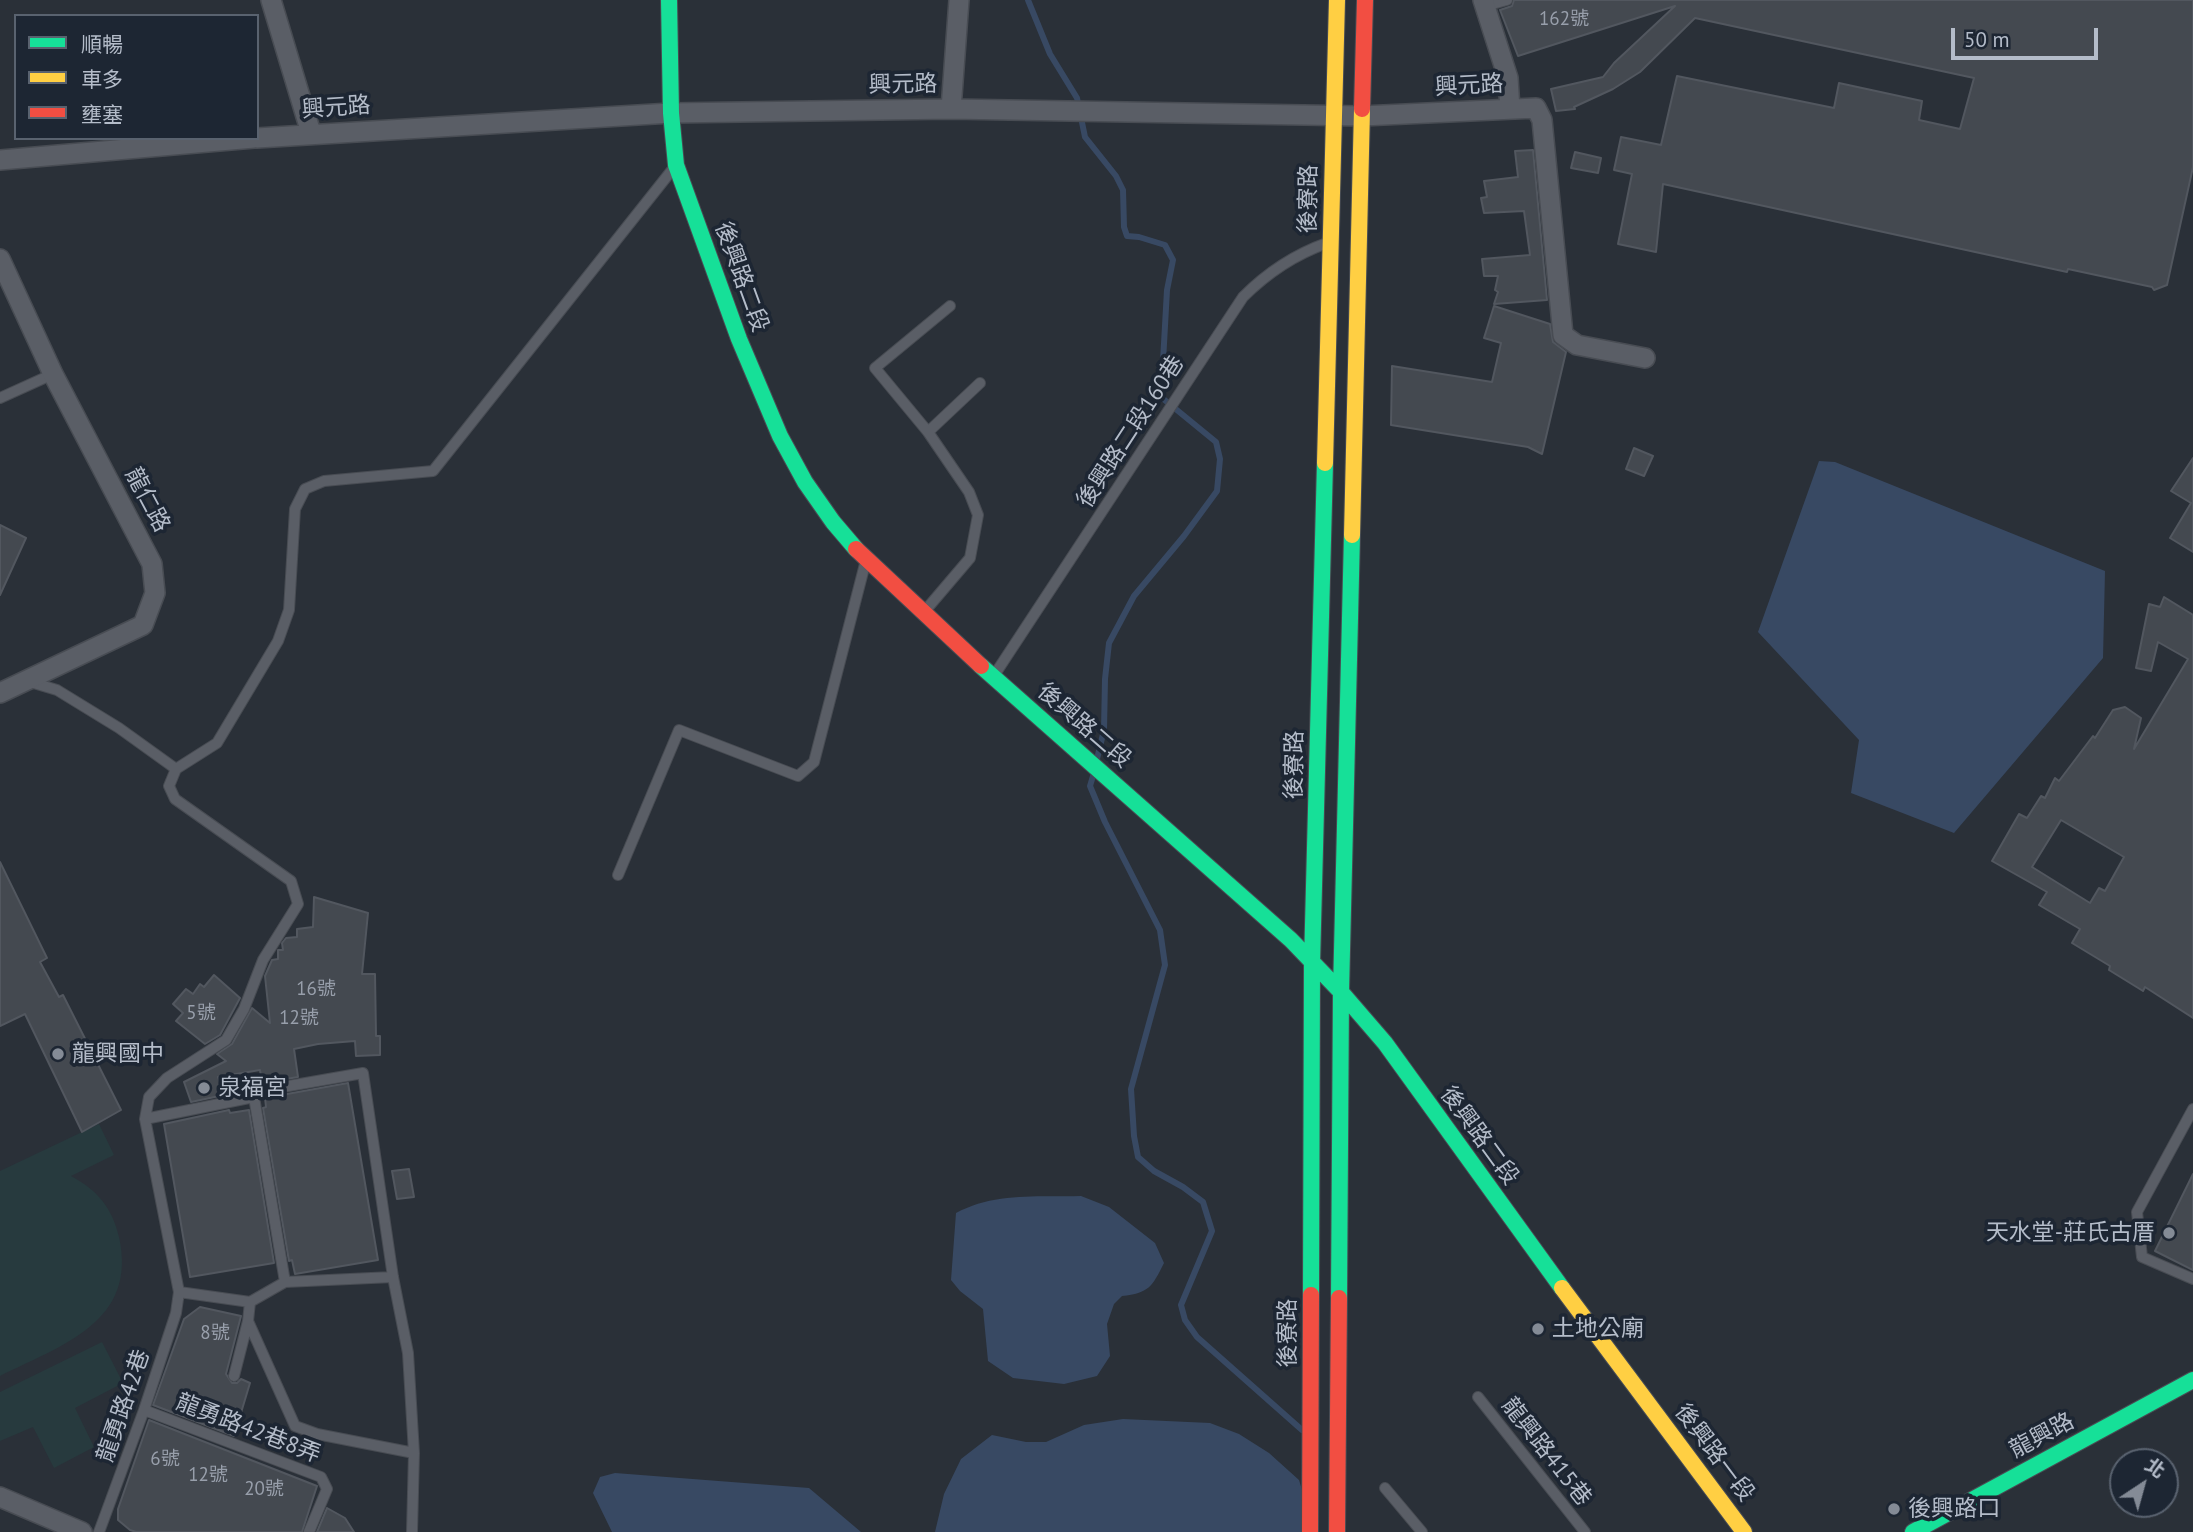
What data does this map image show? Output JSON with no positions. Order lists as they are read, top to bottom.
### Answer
{
  "streets": {
    "street": [
      "興元路",
      "後寮路",
      "後興路二段",
      "龍仁路",
      "龍興路",
      "後興路一段"
    ],
    "lane": [
      "後興路二段160巷",
      "龍勇路42巷",
      "龍勇路42巷8弄",
      "龍興路415巷"
    ]
  },
  "crossings": [
    ["興元路", "後寮路"],
    ["興元路", "後興路二段"],
    ["後寮路", "後興路二段"],
    ["後寮路", "後興路二段160巷"],
    ["後興路二段", "後興路二段160巷"],
    ["後興路二段", "後興路一段"],
    ["龍勇路42巷", "龍勇路42巷8弄"]
  ],
  "places": [
    "龍興國中",
    "泉福宮",
    "天水堂-莊氏古厝",
    "土地公廟",
    "後興路口"
  ],
  "house_numbers": [
    "162號",
    "16號",
    "5號",
    "12號",
    "8號",
    "6號",
    "12號",
    "20號"
  ],
  "legend": ["順暢", "車多", "壅塞"],
  "scale_bar": "50 m",
  "north": "top right"
}
